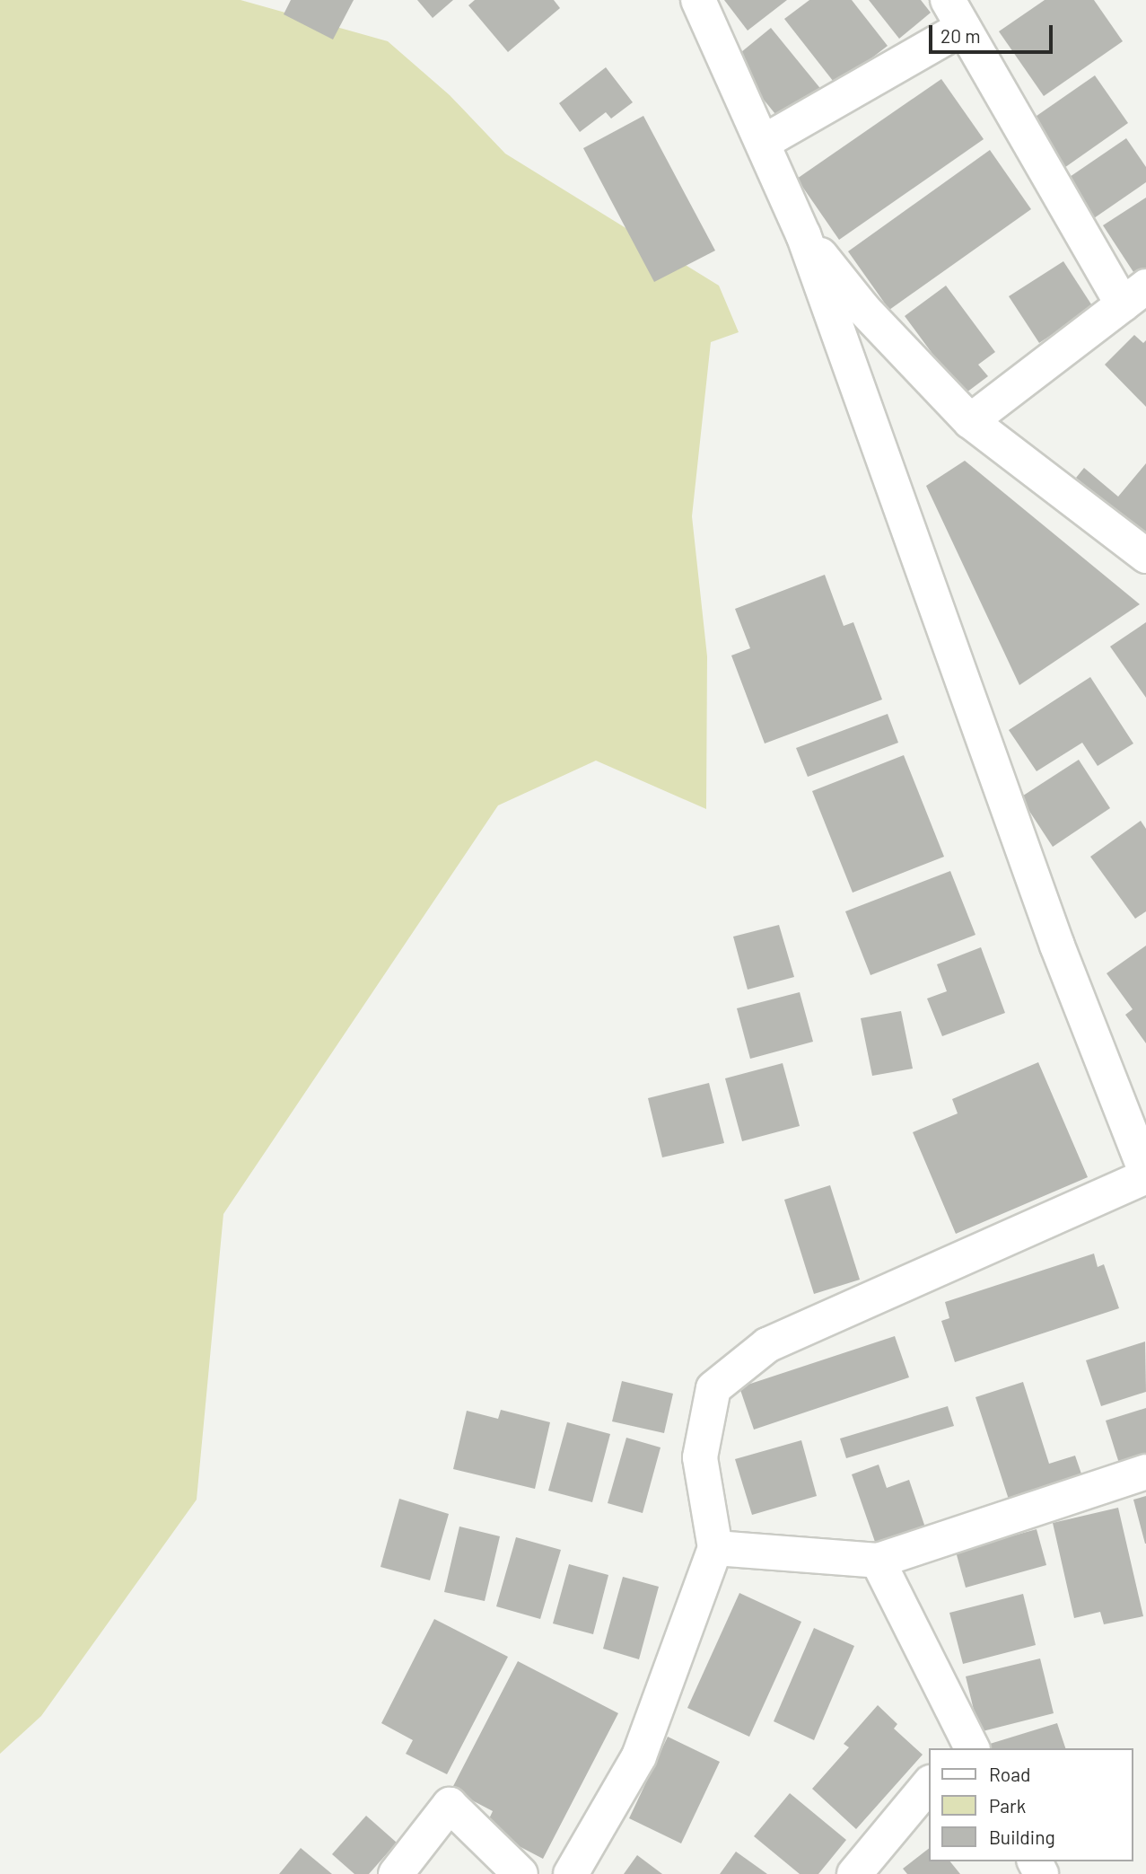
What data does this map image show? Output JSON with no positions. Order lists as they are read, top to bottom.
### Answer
{
  "legend": ["Road", "Park", "Building"],
  "scale_bar": "20 m"
}
